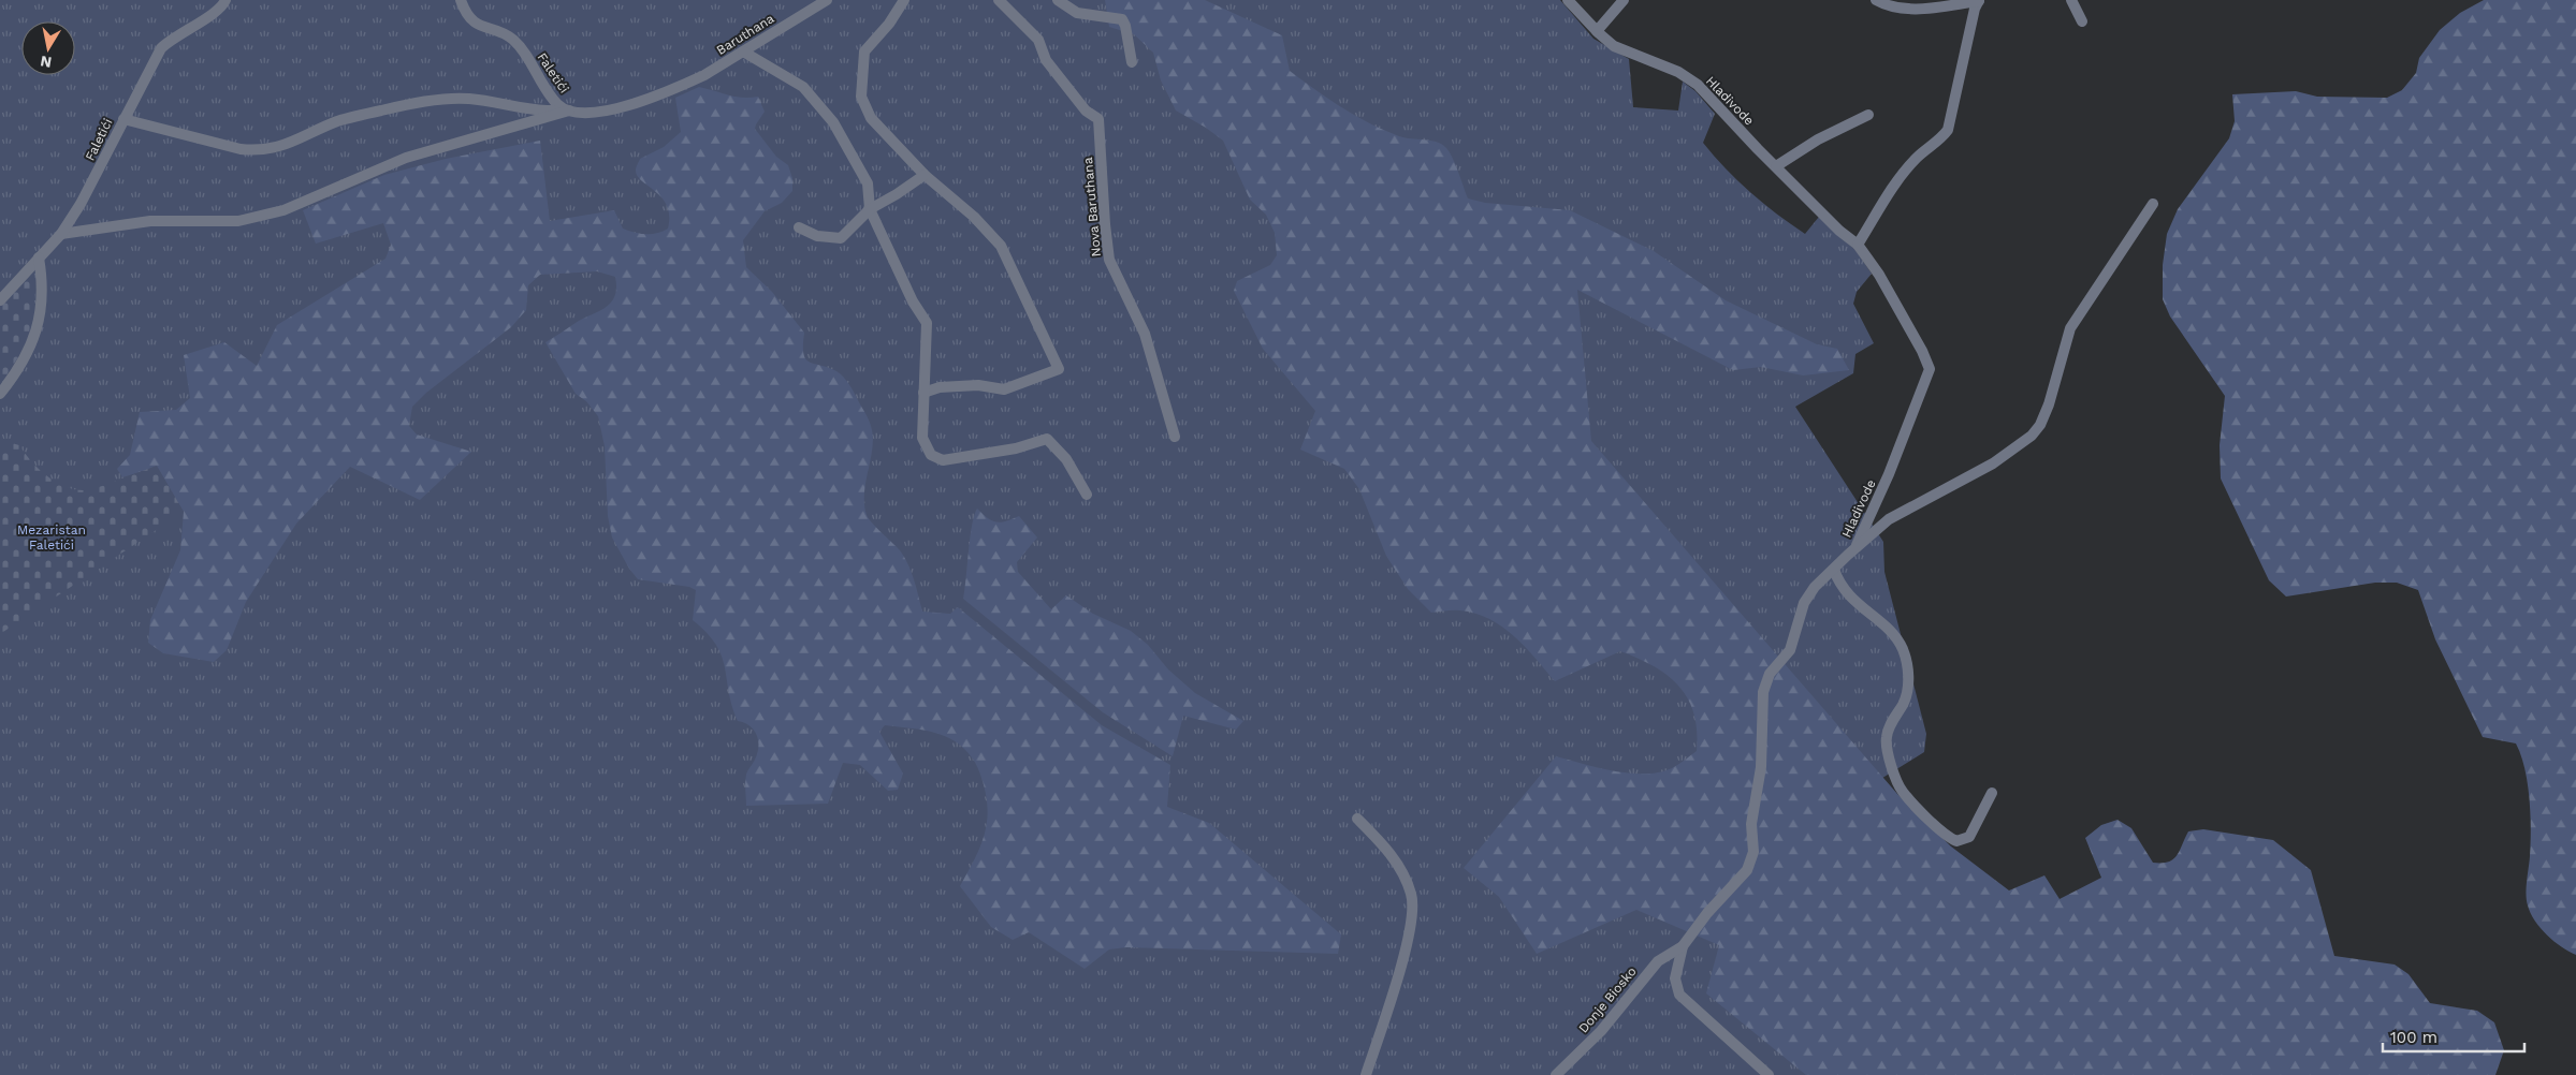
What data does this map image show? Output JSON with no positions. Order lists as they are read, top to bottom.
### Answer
{
  "streets": {
    "street": [
      "Baruthana",
      "Faletići",
      "Hladivode",
      "Nova Baruthana",
      "Donje Biosko"
    ]
  },
  "crossings": [
    ["Baruthana", "Faletići"],
    ["Hladivode", "Donje Biosko"]
  ],
  "parks": ["Mezaristan Faletići"],
  "scale_bar": "100 m",
  "north": "bottom"
}
